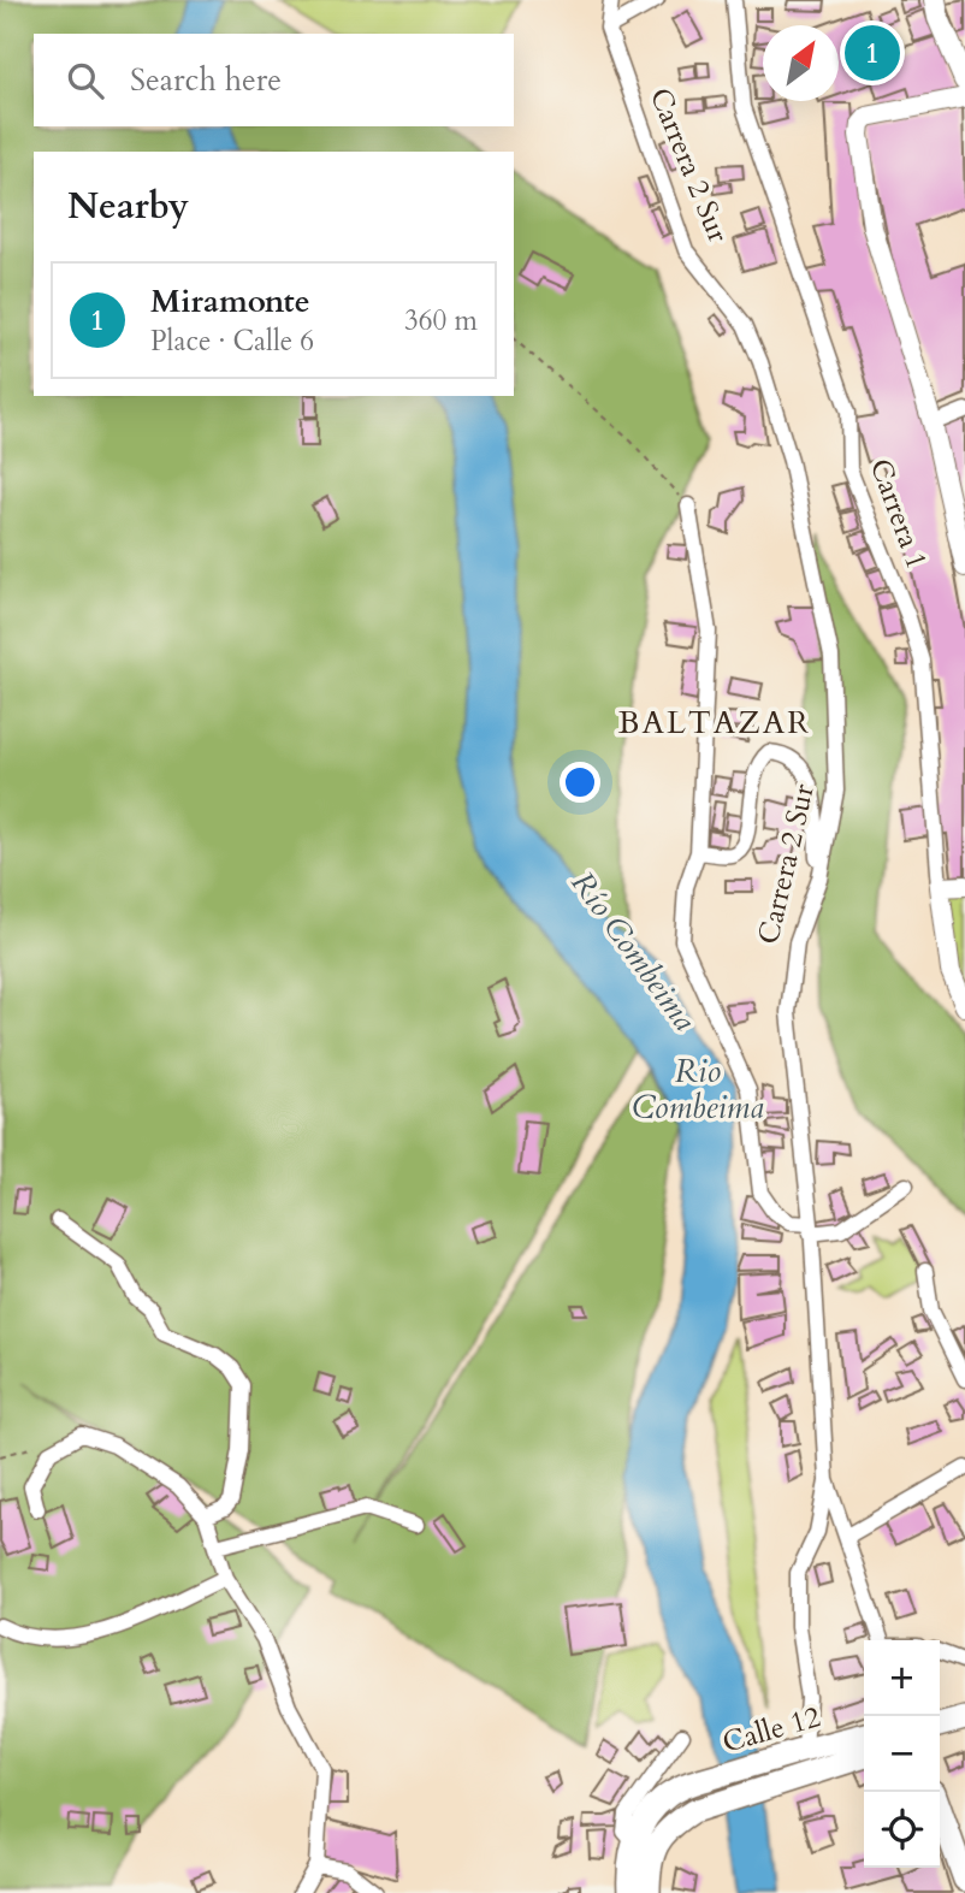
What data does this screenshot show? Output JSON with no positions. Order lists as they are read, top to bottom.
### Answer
{
  "streets": {
    "main road": ["Calle 12"],
    "street": ["Carrera 2 Sur", "Carrera 1"]
  },
  "districts": ["BALTAZAR"],
  "water": ["Río Combeima", "Rio Combeima"],
  "north": "top right",
  "page": {
    "pins": "1",
    "search": "Search here",
    "heading": "Nearby",
    "list": [
      {
        "mark": "1",
        "name": "Miramonte",
        "note": "Place · Calle 6",
        "value": "360 m"
      }
    ],
    "map_buttons": ["+", "−"]
  }
}
